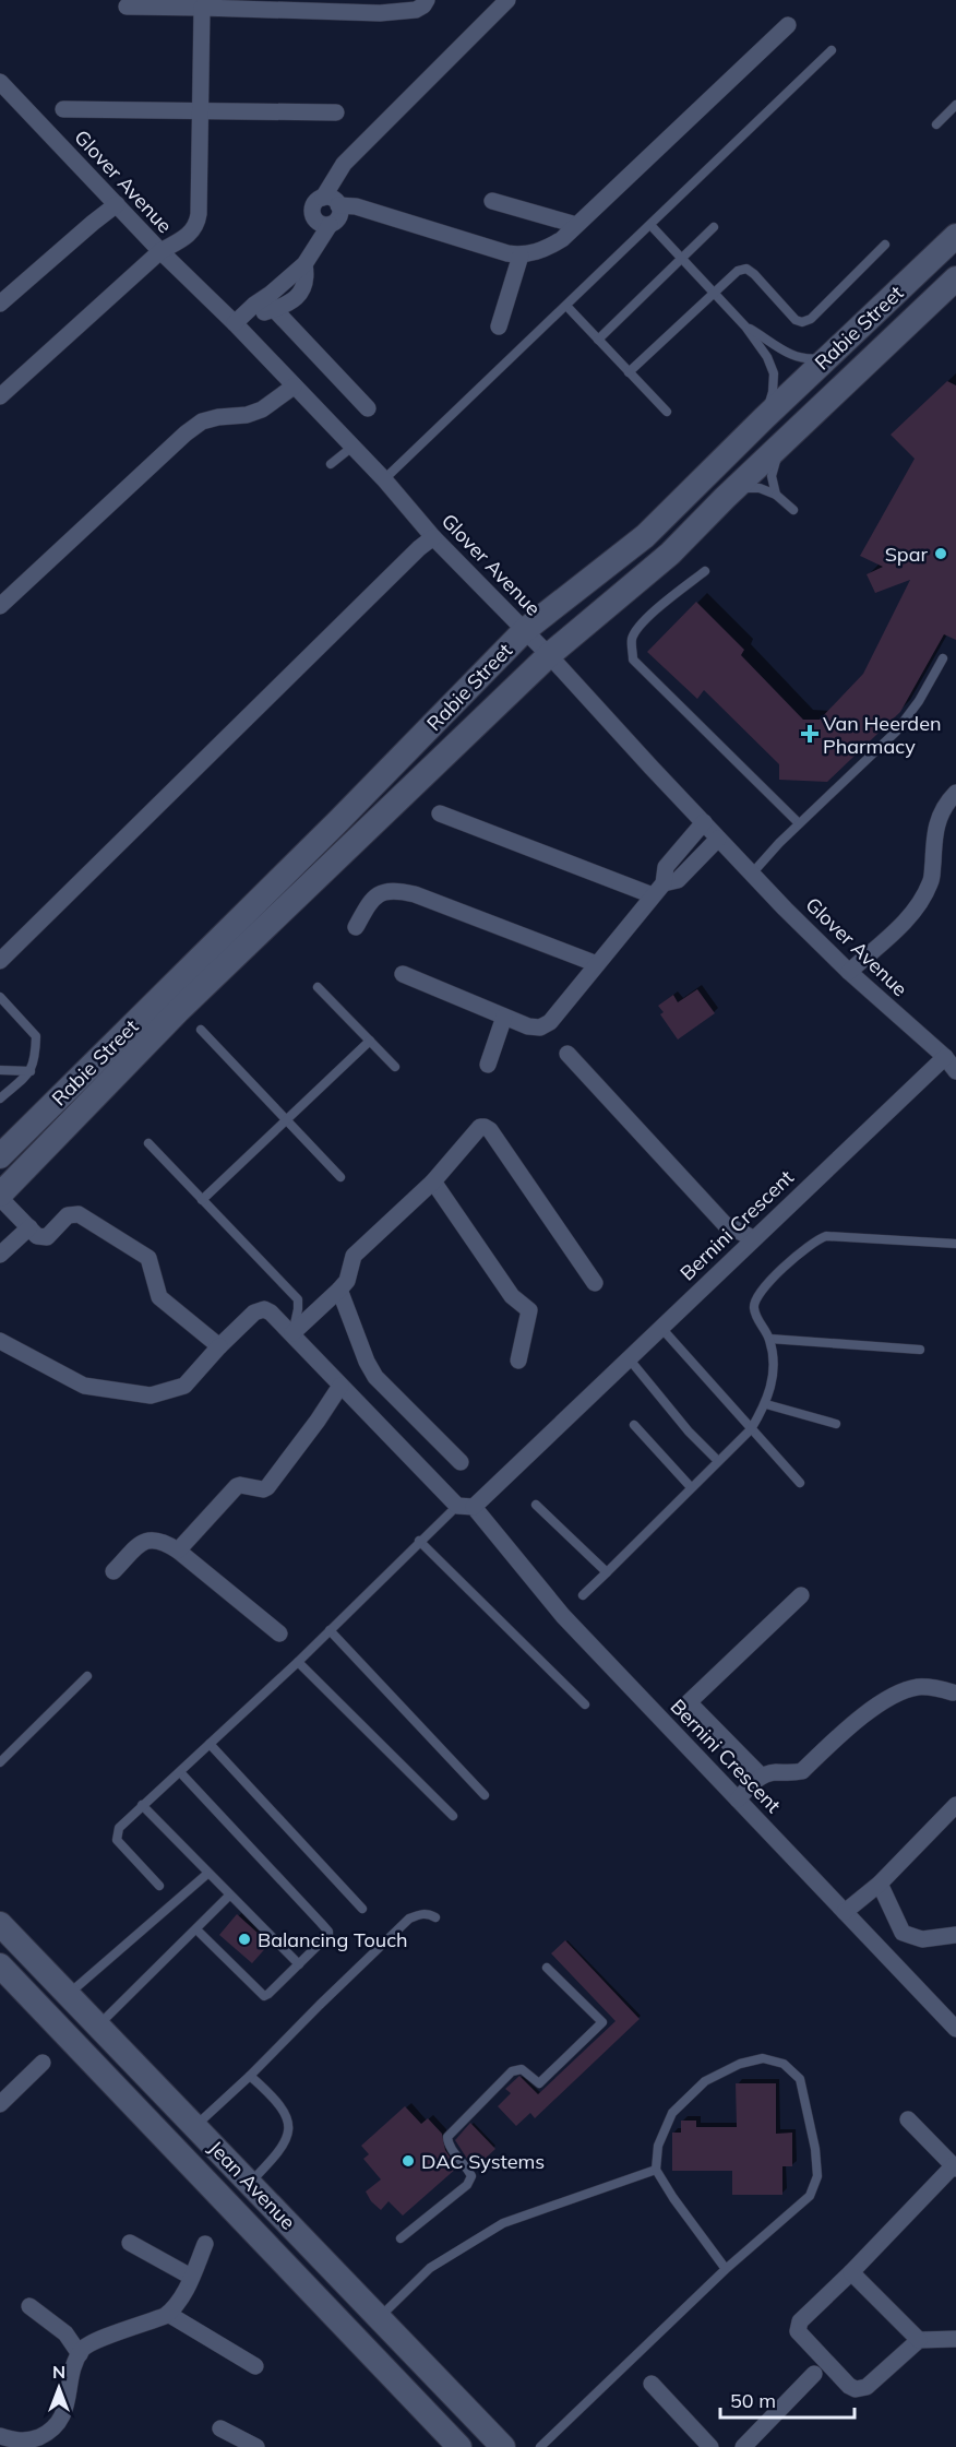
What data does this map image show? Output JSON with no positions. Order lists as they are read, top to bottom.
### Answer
{
  "streets": {
    "main road": ["Rabie Street", "Jean Avenue"],
    "street": ["Glover Avenue", "Bernini Crescent"]
  },
  "crossings": [
    ["Glover Avenue", "Rabie Street"],
    ["Glover Avenue", "Bernini Crescent"]
  ],
  "places": {
    "other": ["Spar", "Balancing Touch", "DAC Systems"],
    "health": ["Van Heerden Pharmacy"]
  },
  "scale_bar": "50 m",
  "north": "top"
}
